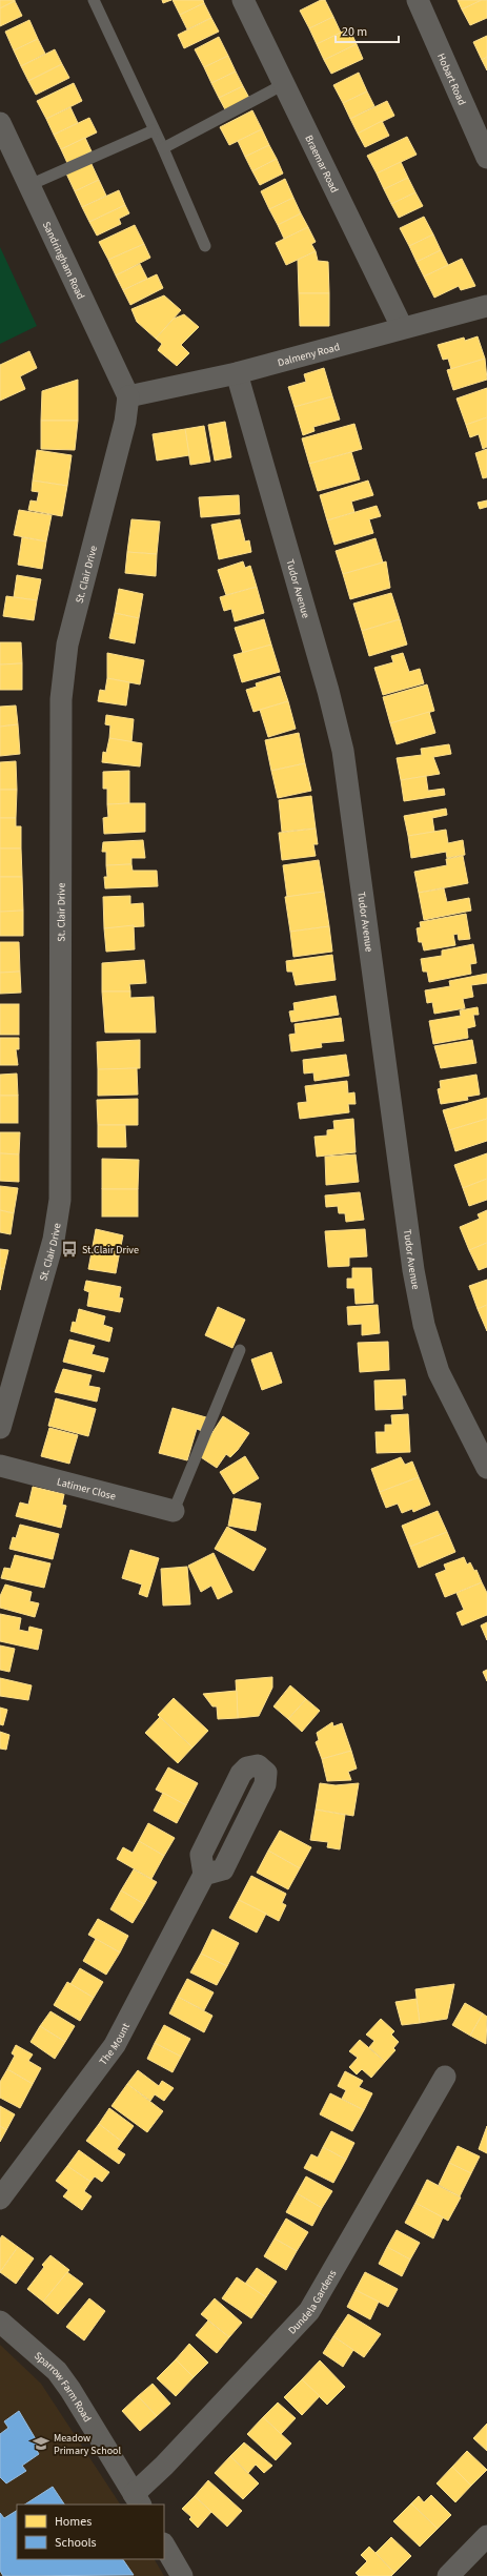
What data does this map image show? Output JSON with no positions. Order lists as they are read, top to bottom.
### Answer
{
  "streets": {
    "street": [
      "Hobart Road",
      "Braemar Road",
      "Sandringham Road",
      "Dalmeny Road",
      "St. Clair Drive",
      "Tudor Avenue",
      "Latimer Close",
      "The Mount",
      "Dundela Gardens",
      "Sparrow Farm Road"
    ]
  },
  "crossings": [
    ["Braemar Road", "Dalmeny Road"],
    ["Sandringham Road", "Dalmeny Road"],
    ["Sandringham Road", "St. Clair Drive"],
    ["Dalmeny Road", "St. Clair Drive"],
    ["Dalmeny Road", "Tudor Avenue"],
    ["Dundela Gardens", "Sparrow Farm Road"]
  ],
  "places": {
    "bus stop": ["St.Clair Drive"],
    "school or university": ["Meadow Primary School"]
  },
  "legend": ["Homes", "Schools"],
  "scale_bar": "20 m"
}
